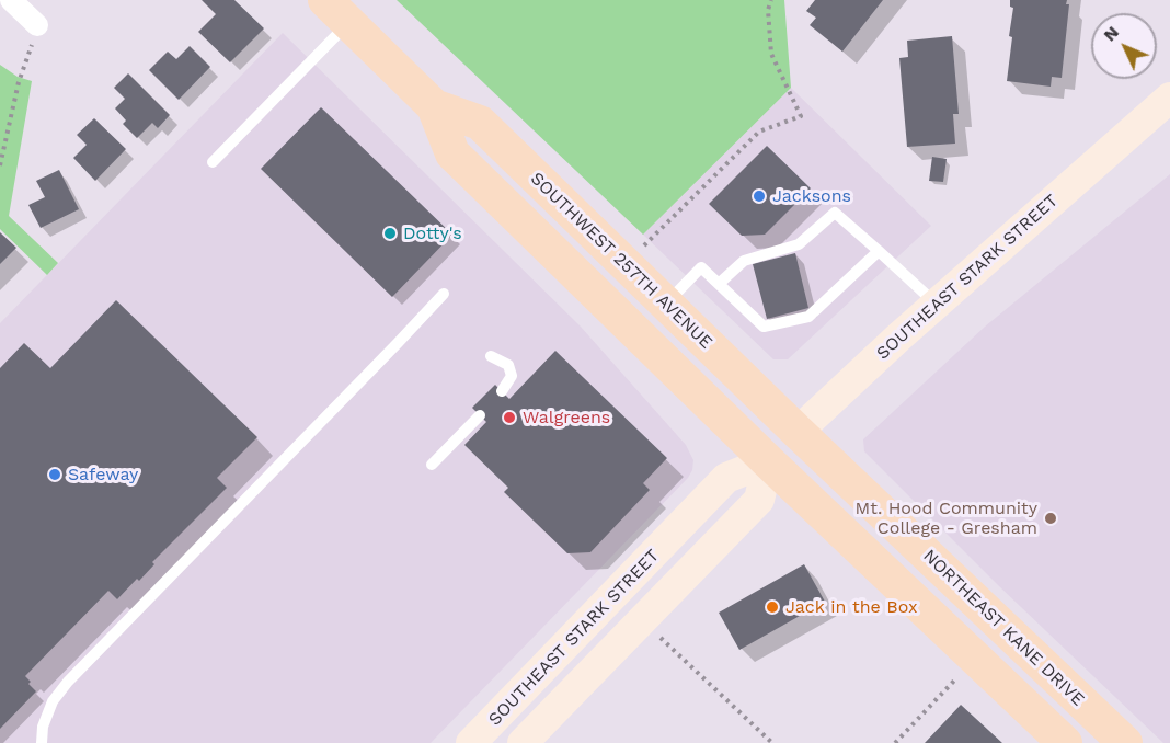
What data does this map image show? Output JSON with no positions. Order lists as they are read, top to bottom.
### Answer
{
  "streets": {
    "main road": ["SOUTHWEST 257TH AVENUE", "SOUTHEAST STARK STREET", "NORTHEAST KANE DRIVE"]
  },
  "crossings": [
    ["SOUTHWEST 257TH AVENUE", "SOUTHEAST STARK STREET"],
    ["SOUTHWEST 257TH AVENUE", "NORTHEAST KANE DRIVE"],
    ["SOUTHEAST STARK STREET", "NORTHEAST KANE DRIVE"]
  ],
  "places": [
    "Jacksons",
    "Dotty's",
    "Walgreens",
    "Safeway",
    "Mt. Hood Community College - Gresham",
    "Jack in the Box"
  ],
  "north": "top left"
}
